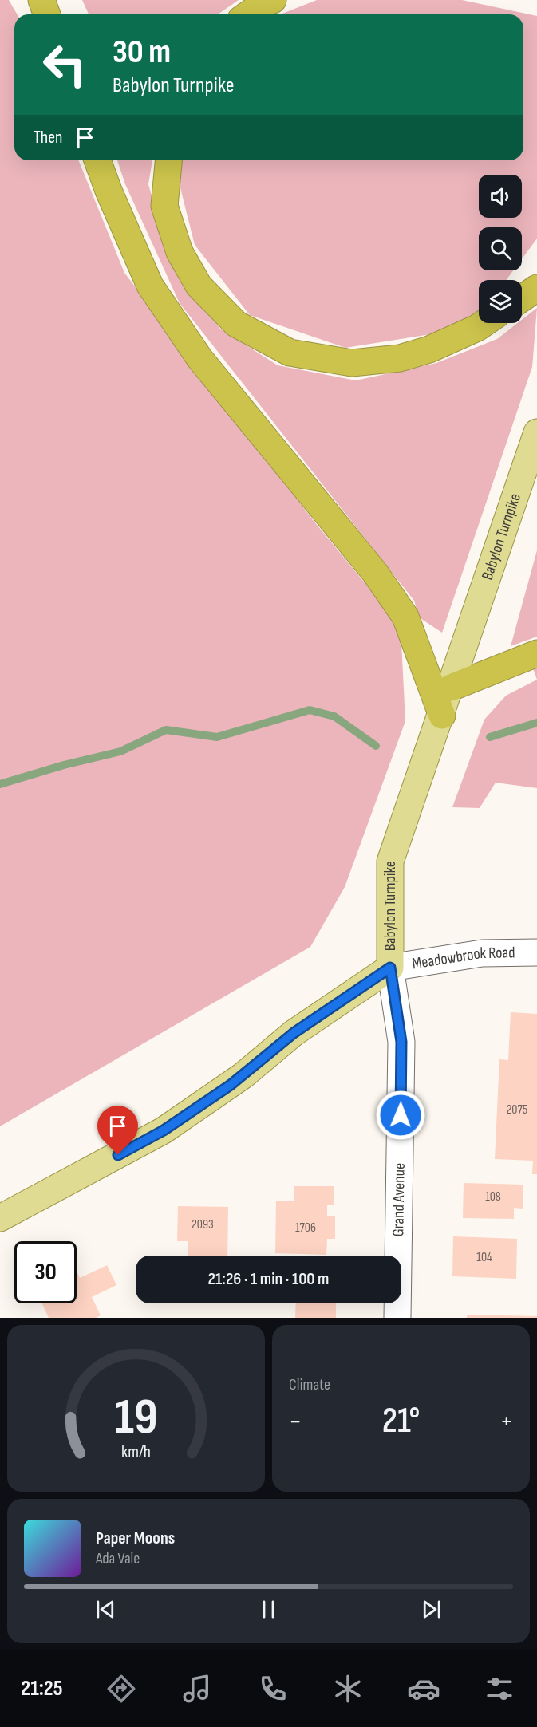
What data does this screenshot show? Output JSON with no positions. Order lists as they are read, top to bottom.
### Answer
{
  "streets": {
    "main road": ["Babylon Turnpike"],
    "street": ["Meadowbrook Road", "Grand Avenue"]
  },
  "crossings": [
    ["Babylon Turnpike", "Meadowbrook Road"],
    ["Babylon Turnpike", "Grand Avenue"],
    ["Meadowbrook Road", "Grand Avenue"]
  ],
  "house_numbers": [
    "2075",
    "108",
    "2093",
    "1706",
    "104"
  ],
  "page": {
    "turn": ["30 m", "Babylon Turnpike"],
    "then": "Then",
    "limit": "30",
    "trip": "21:26 · 1 min · 100 m",
    "tile": "Climate",
    "heat": ["−", "21°", "+"],
    "song": ["Paper Moons", "Ada Vale"],
    "tabs": "21:25",
    "gauge": ["19", "km/h"]
  }
}
